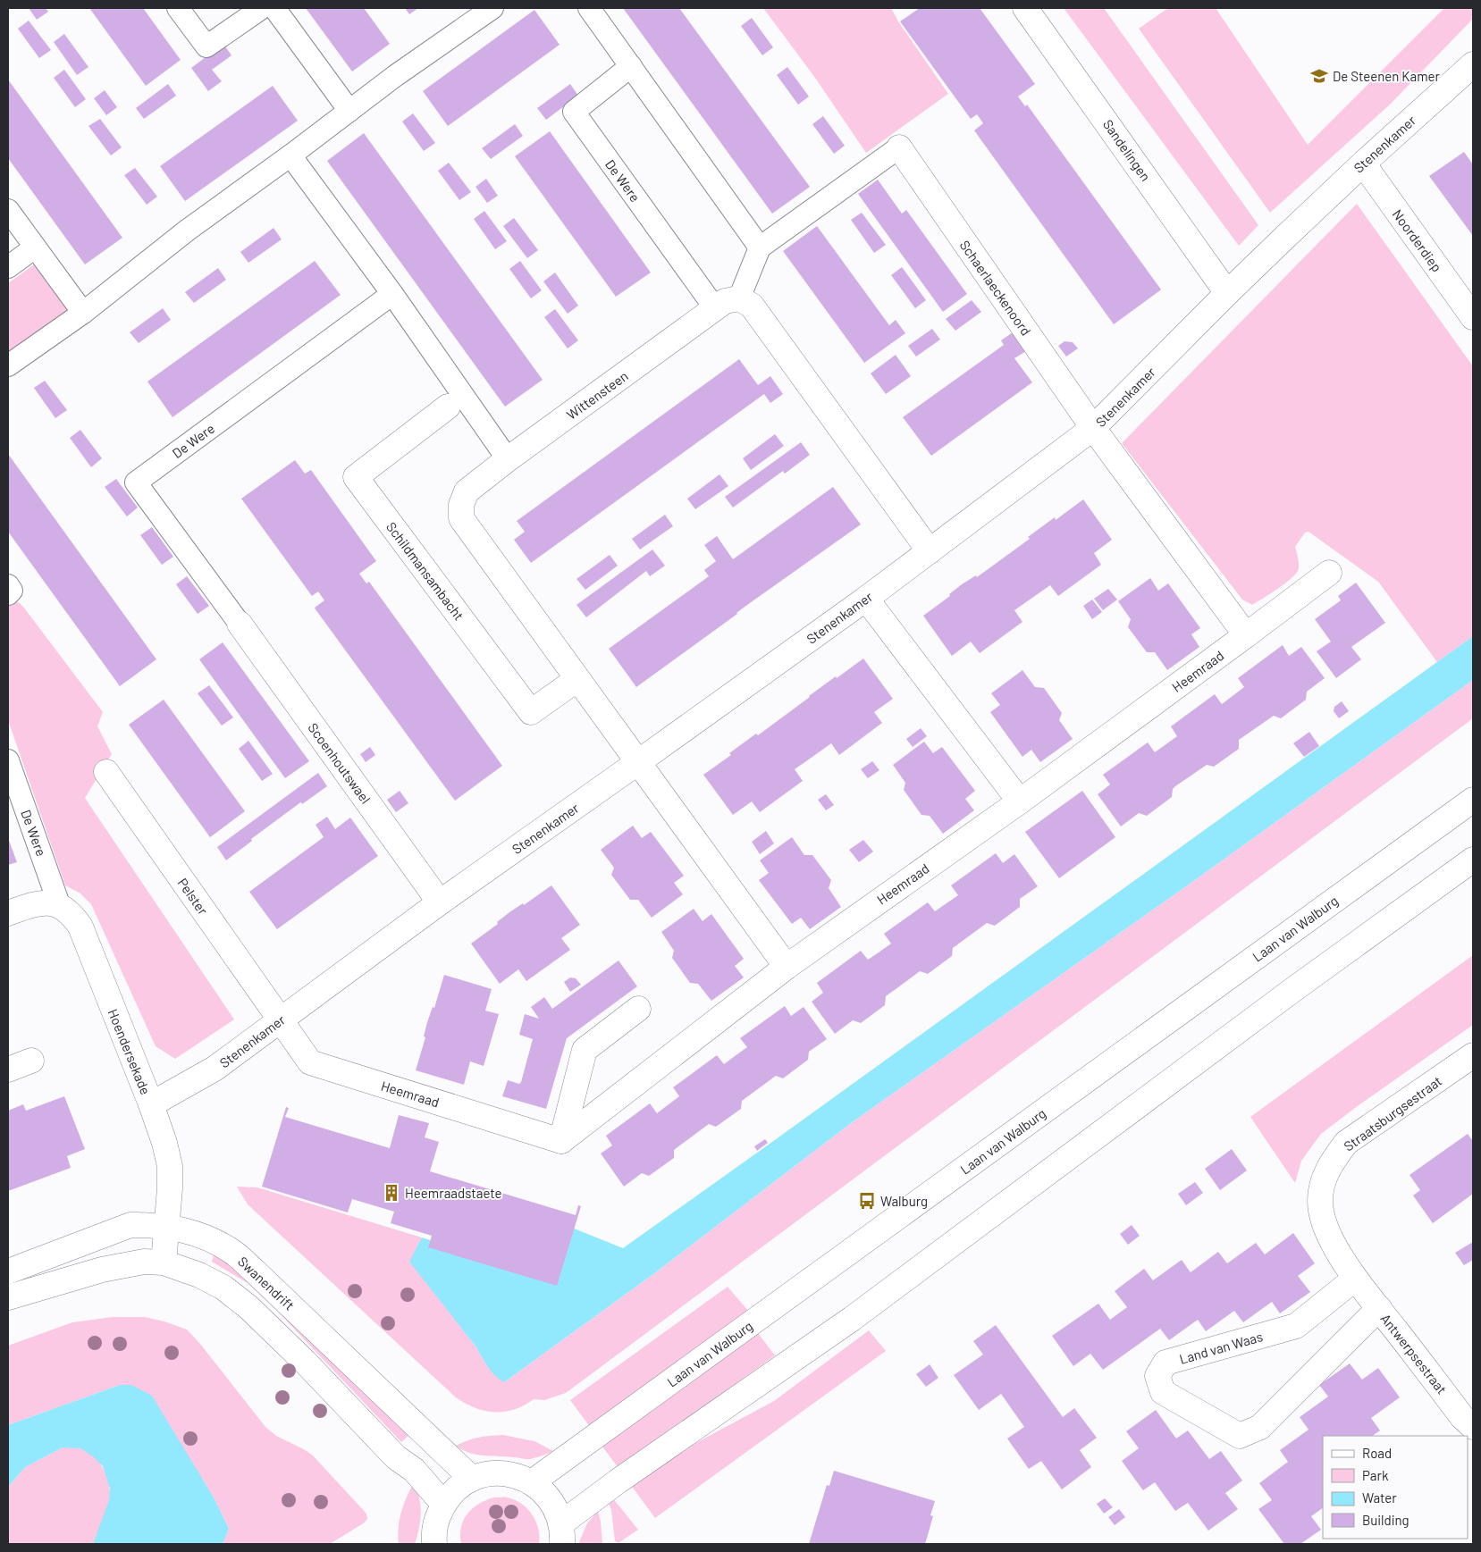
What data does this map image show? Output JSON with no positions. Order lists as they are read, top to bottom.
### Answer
{
  "streets": {
    "street": [
      "Stenenkamer",
      "Sandelingen",
      "De Were",
      "Noorderdiep",
      "Schaerlaeckenoord",
      "Wittensteen",
      "Schildmansambacht",
      "Heemraad",
      "Scoenhoutswael",
      "Pelster",
      "Laan van Walburg",
      "Hoendersekade",
      "Straatsburgsestraat",
      "Swanendrift",
      "Land van Waas",
      "Antwerpsestraat"
    ]
  },
  "crossings": [
    ["Stenenkamer", "Sandelingen"],
    ["Stenenkamer", "Noorderdiep"],
    ["Stenenkamer", "Schaerlaeckenoord"],
    ["Stenenkamer", "Wittensteen"],
    ["Stenenkamer", "Heemraad"],
    ["Stenenkamer", "Scoenhoutswael"],
    ["Stenenkamer", "Pelster"],
    ["Stenenkamer", "Hoendersekade"],
    ["De Were", "Wittensteen"],
    ["De Were", "Scoenhoutswael"],
    ["De Were", "Hoendersekade"],
    ["Wittensteen", "Schildmansambacht"],
    ["Heemraad", "Pelster"],
    ["Hoendersekade", "Swanendrift"],
    ["Straatsburgsestraat", "Land van Waas"],
    ["Straatsburgsestraat", "Antwerpsestraat"],
    ["Land van Waas", "Antwerpsestraat"]
  ],
  "places": {
    "school or university": ["De Steenen Kamer"],
    "building": ["Heemraadstaete"],
    "bus stop": ["Walburg"]
  },
  "legend": [
    "Road",
    "Park",
    "Water",
    "Building"
  ]
}
